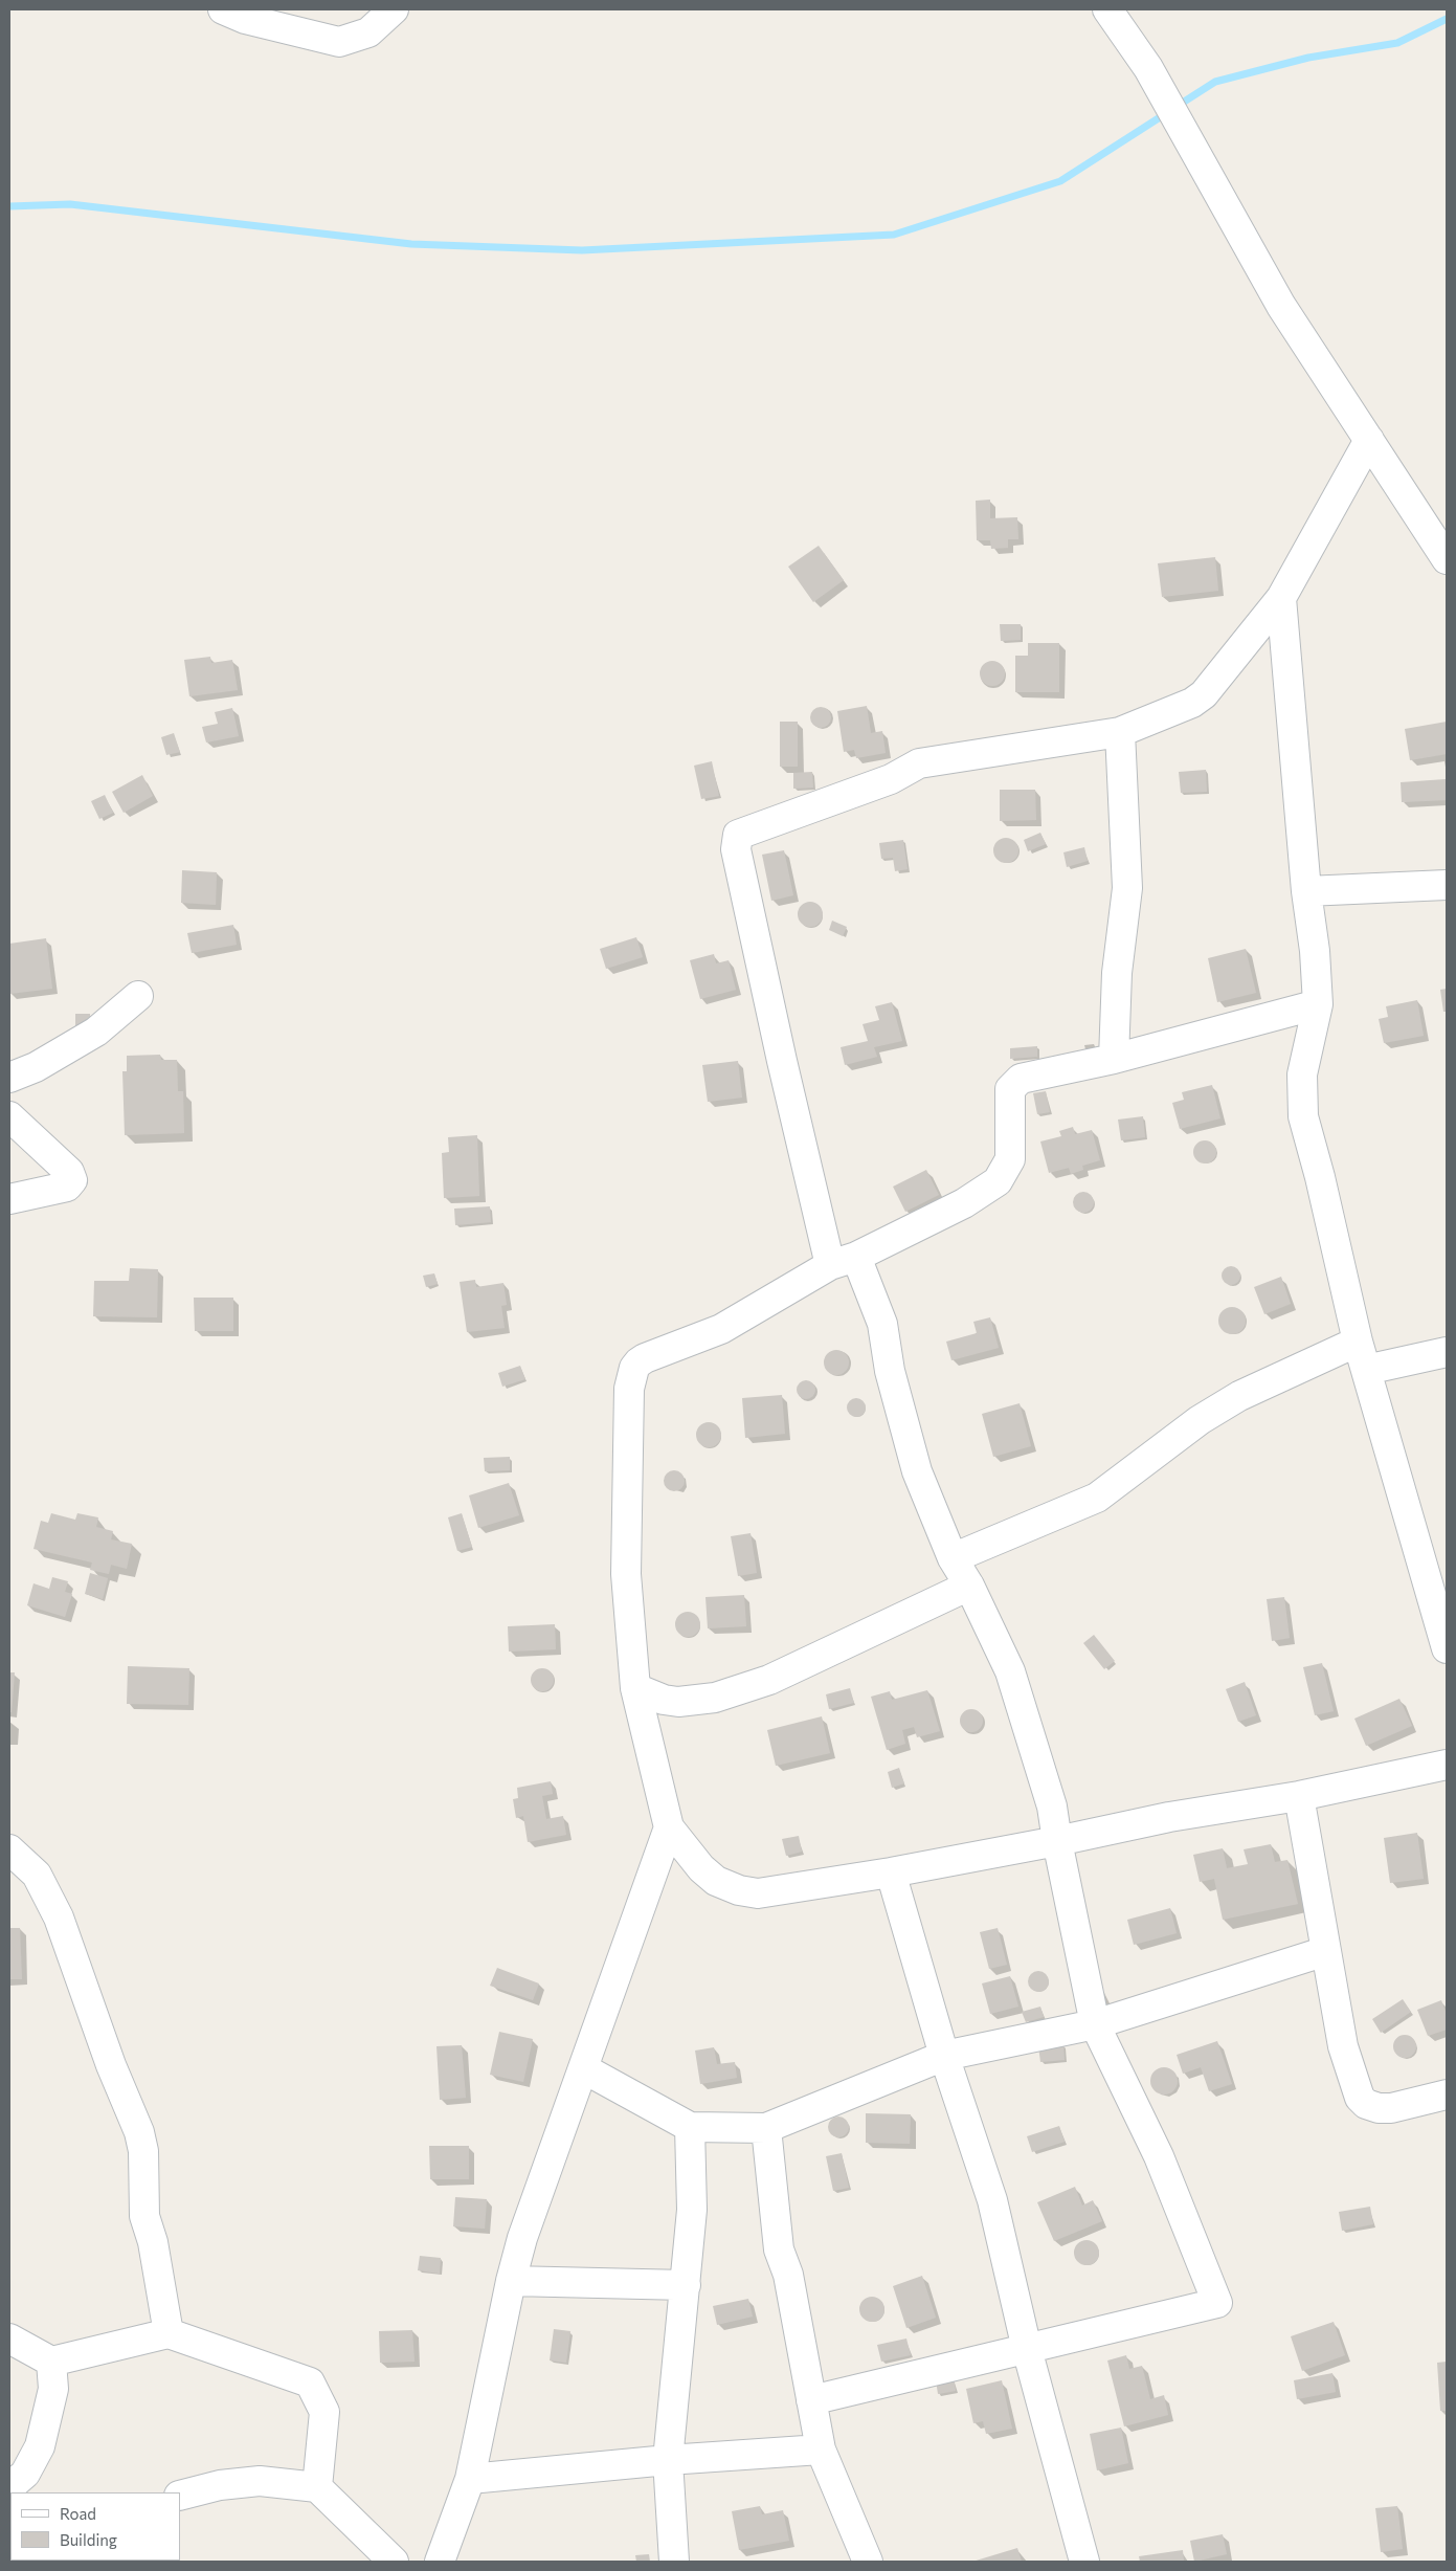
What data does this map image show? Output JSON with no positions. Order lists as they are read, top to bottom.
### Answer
{
  "legend": ["Road", "Building"]
}
